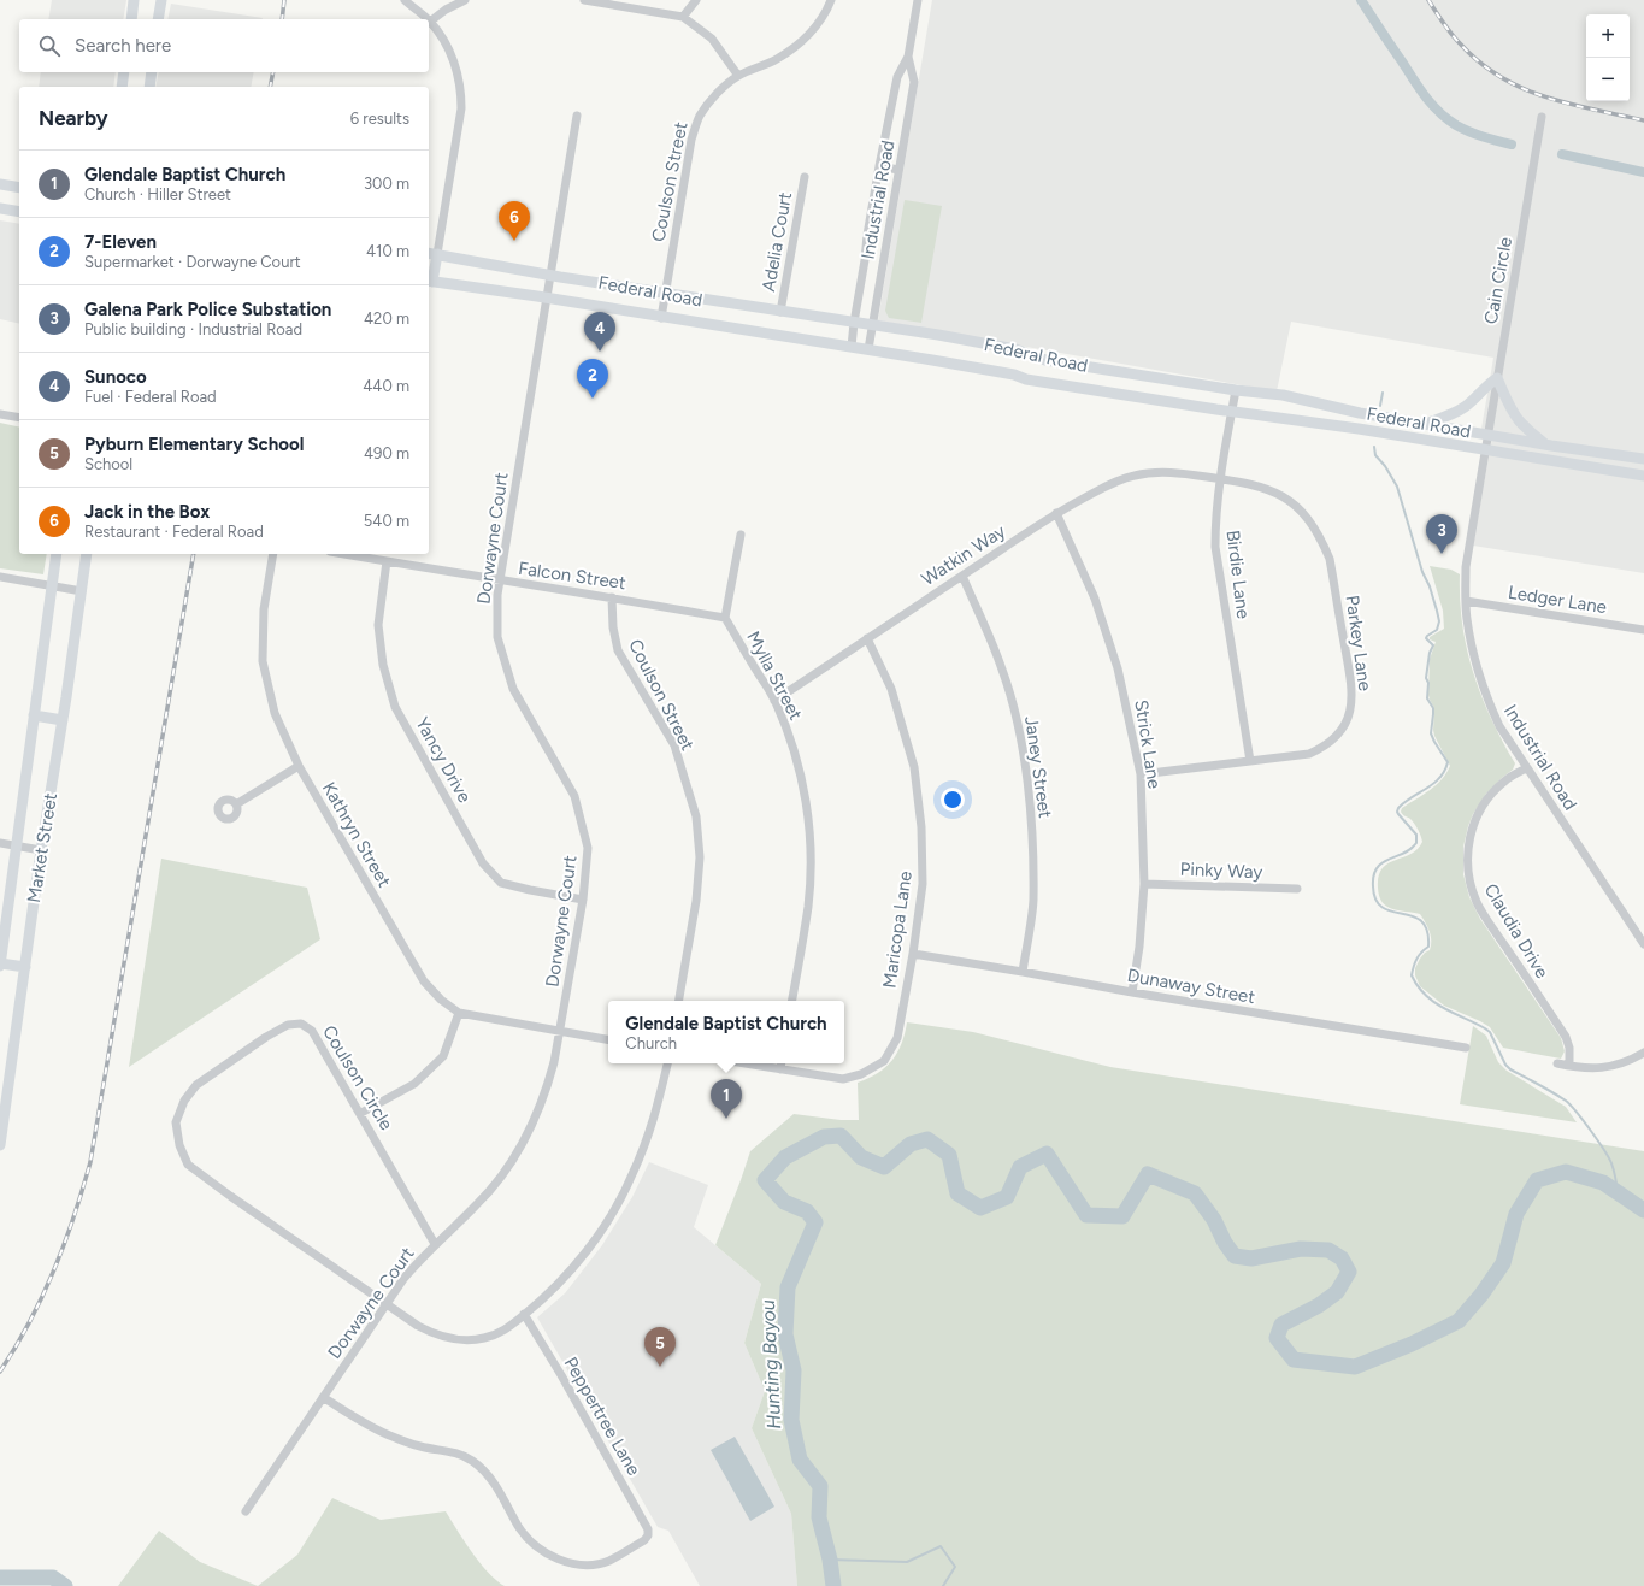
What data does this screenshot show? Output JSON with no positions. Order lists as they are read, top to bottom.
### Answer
{
  "streets": {
    "main road": ["Federal Road", "Market Street"],
    "street": [
      "Coulson Street",
      "Industrial Road",
      "Adelia Court",
      "Cain Circle",
      "Dorwayne Court",
      "Watkin Way",
      "Birdie Lane",
      "Falcon Street",
      "Ledger Lane",
      "Parkey Lane",
      "Mylla Street",
      "Strick Lane",
      "Yancy Drive",
      "Janey Street",
      "Kathryn Street",
      "Pinky Way",
      "Maricopa Lane",
      "Claudia Drive",
      "Dunaway Street",
      "Coulson Circle",
      "Peppertree Lane"
    ]
  },
  "crossings": [
    ["Coulson Street", "Federal Road"],
    ["Coulson Street", "Falcon Street"],
    ["Industrial Road", "Cain Circle"],
    ["Industrial Road", "Federal Road"],
    ["Industrial Road", "Ledger Lane"],
    ["Industrial Road", "Claudia Drive"],
    ["Adelia Court", "Federal Road"],
    ["Cain Circle", "Federal Road"],
    ["Federal Road", "Dorwayne Court"],
    ["Federal Road", "Birdie Lane"],
    ["Dorwayne Court", "Falcon Street"],
    ["Dorwayne Court", "Yancy Drive"],
    ["Dorwayne Court", "Kathryn Street"],
    ["Dorwayne Court", "Coulson Circle"],
    ["Dorwayne Court", "Peppertree Lane"],
    ["Watkin Way", "Parkey Lane"],
    ["Watkin Way", "Mylla Street"],
    ["Watkin Way", "Strick Lane"],
    ["Watkin Way", "Janey Street"],
    ["Watkin Way", "Maricopa Lane"],
    ["Birdie Lane", "Parkey Lane"],
    ["Falcon Street", "Mylla Street"],
    ["Falcon Street", "Yancy Drive"],
    ["Parkey Lane", "Strick Lane"],
    ["Strick Lane", "Pinky Way"],
    ["Strick Lane", "Dunaway Street"],
    ["Janey Street", "Dunaway Street"],
    ["Maricopa Lane", "Dunaway Street"]
  ],
  "water": ["Hunting Bayou"],
  "page": {
    "map_buttons": ["+", "−"],
    "search": "Search here",
    "heading": ["Nearby", "6 results"],
    "list": [
      {
        "mark": "1",
        "name": "Glendale Baptist Church",
        "note": "Church · Hiller Street",
        "value": "300 m"
      },
      {
        "mark": "2",
        "name": "7-Eleven",
        "note": "Supermarket · Dorwayne Court",
        "value": "410 m"
      },
      {
        "mark": "3",
        "name": "Galena Park Police Substation",
        "note": "Public building · Industrial Road",
        "value": "420 m"
      },
      {
        "mark": "4",
        "name": "Sunoco",
        "note": "Fuel · Federal Road",
        "value": "440 m"
      },
      {
        "mark": "5",
        "name": "Pyburn Elementary School",
        "note": "School",
        "value": "490 m"
      },
      {
        "mark": "6",
        "name": "Jack in the Box",
        "note": "Restaurant · Federal Road",
        "value": "540 m"
      }
    ],
    "pins": [
      "6",
      "4",
      "2",
      "3",
      "1",
      "5"
    ],
    "popup": ["Glendale Baptist Church", "Church"]
  }
}
